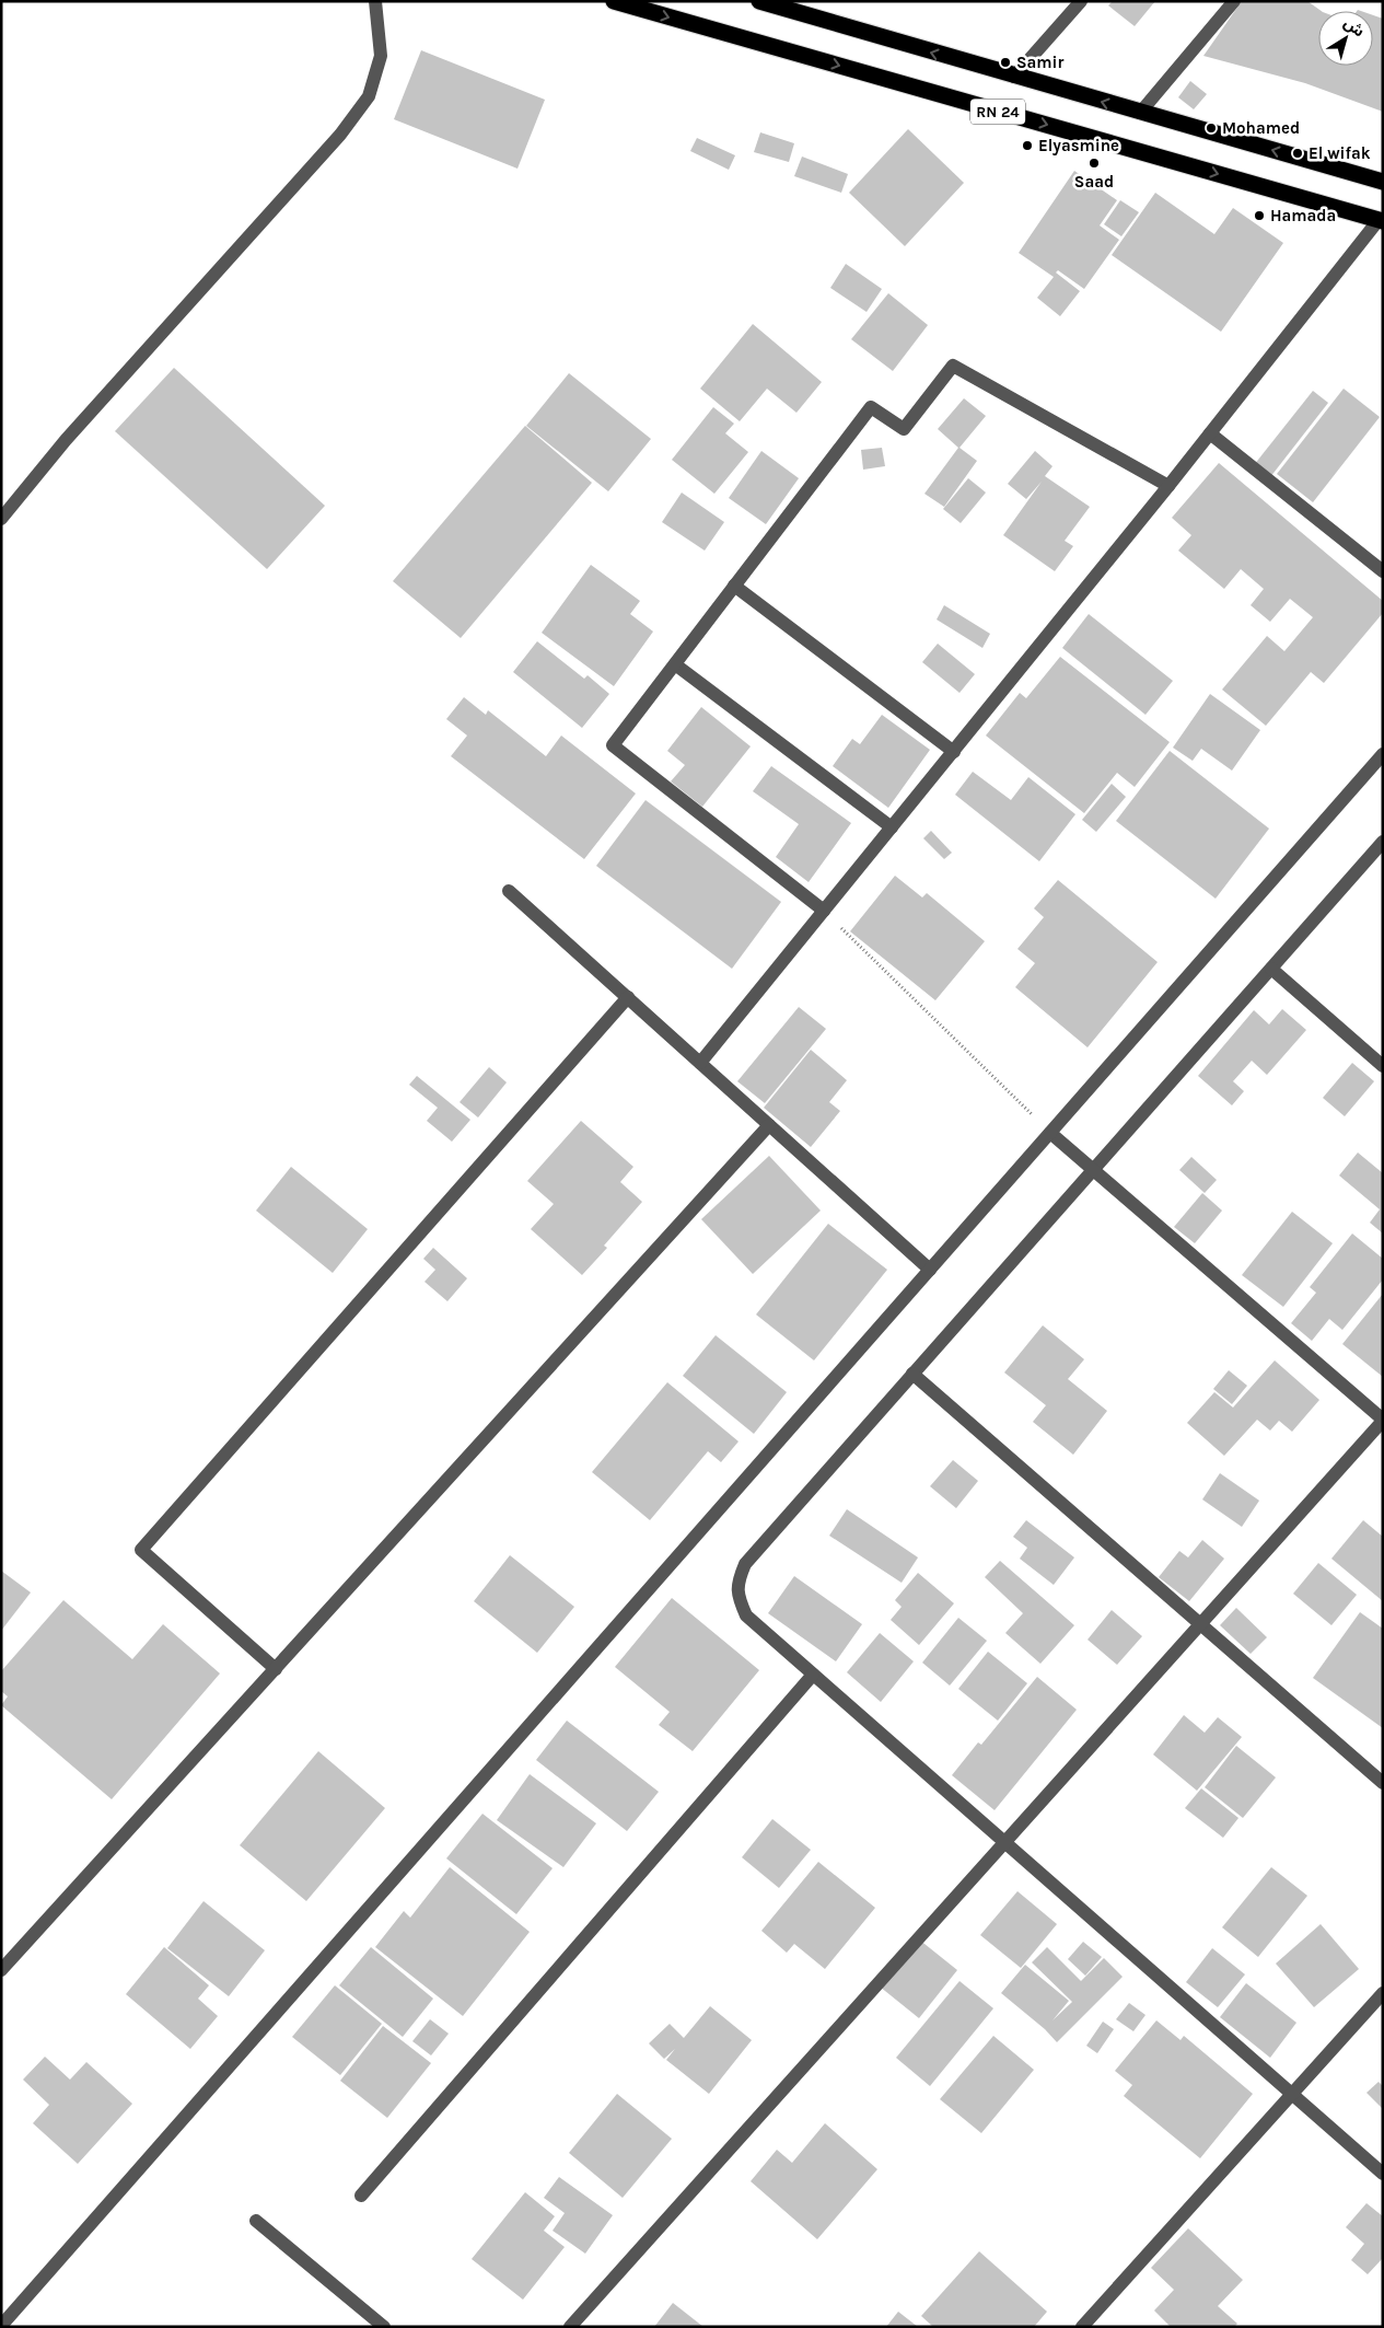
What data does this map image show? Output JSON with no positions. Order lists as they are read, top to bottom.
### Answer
{
  "streets": {
    "highway": ["RN 24"]
  },
  "places": [
    "Samir",
    "Mohamed",
    "Elyasmine",
    "El wifak",
    "Saad",
    "Hamada"
  ],
  "north": "top right"
}
